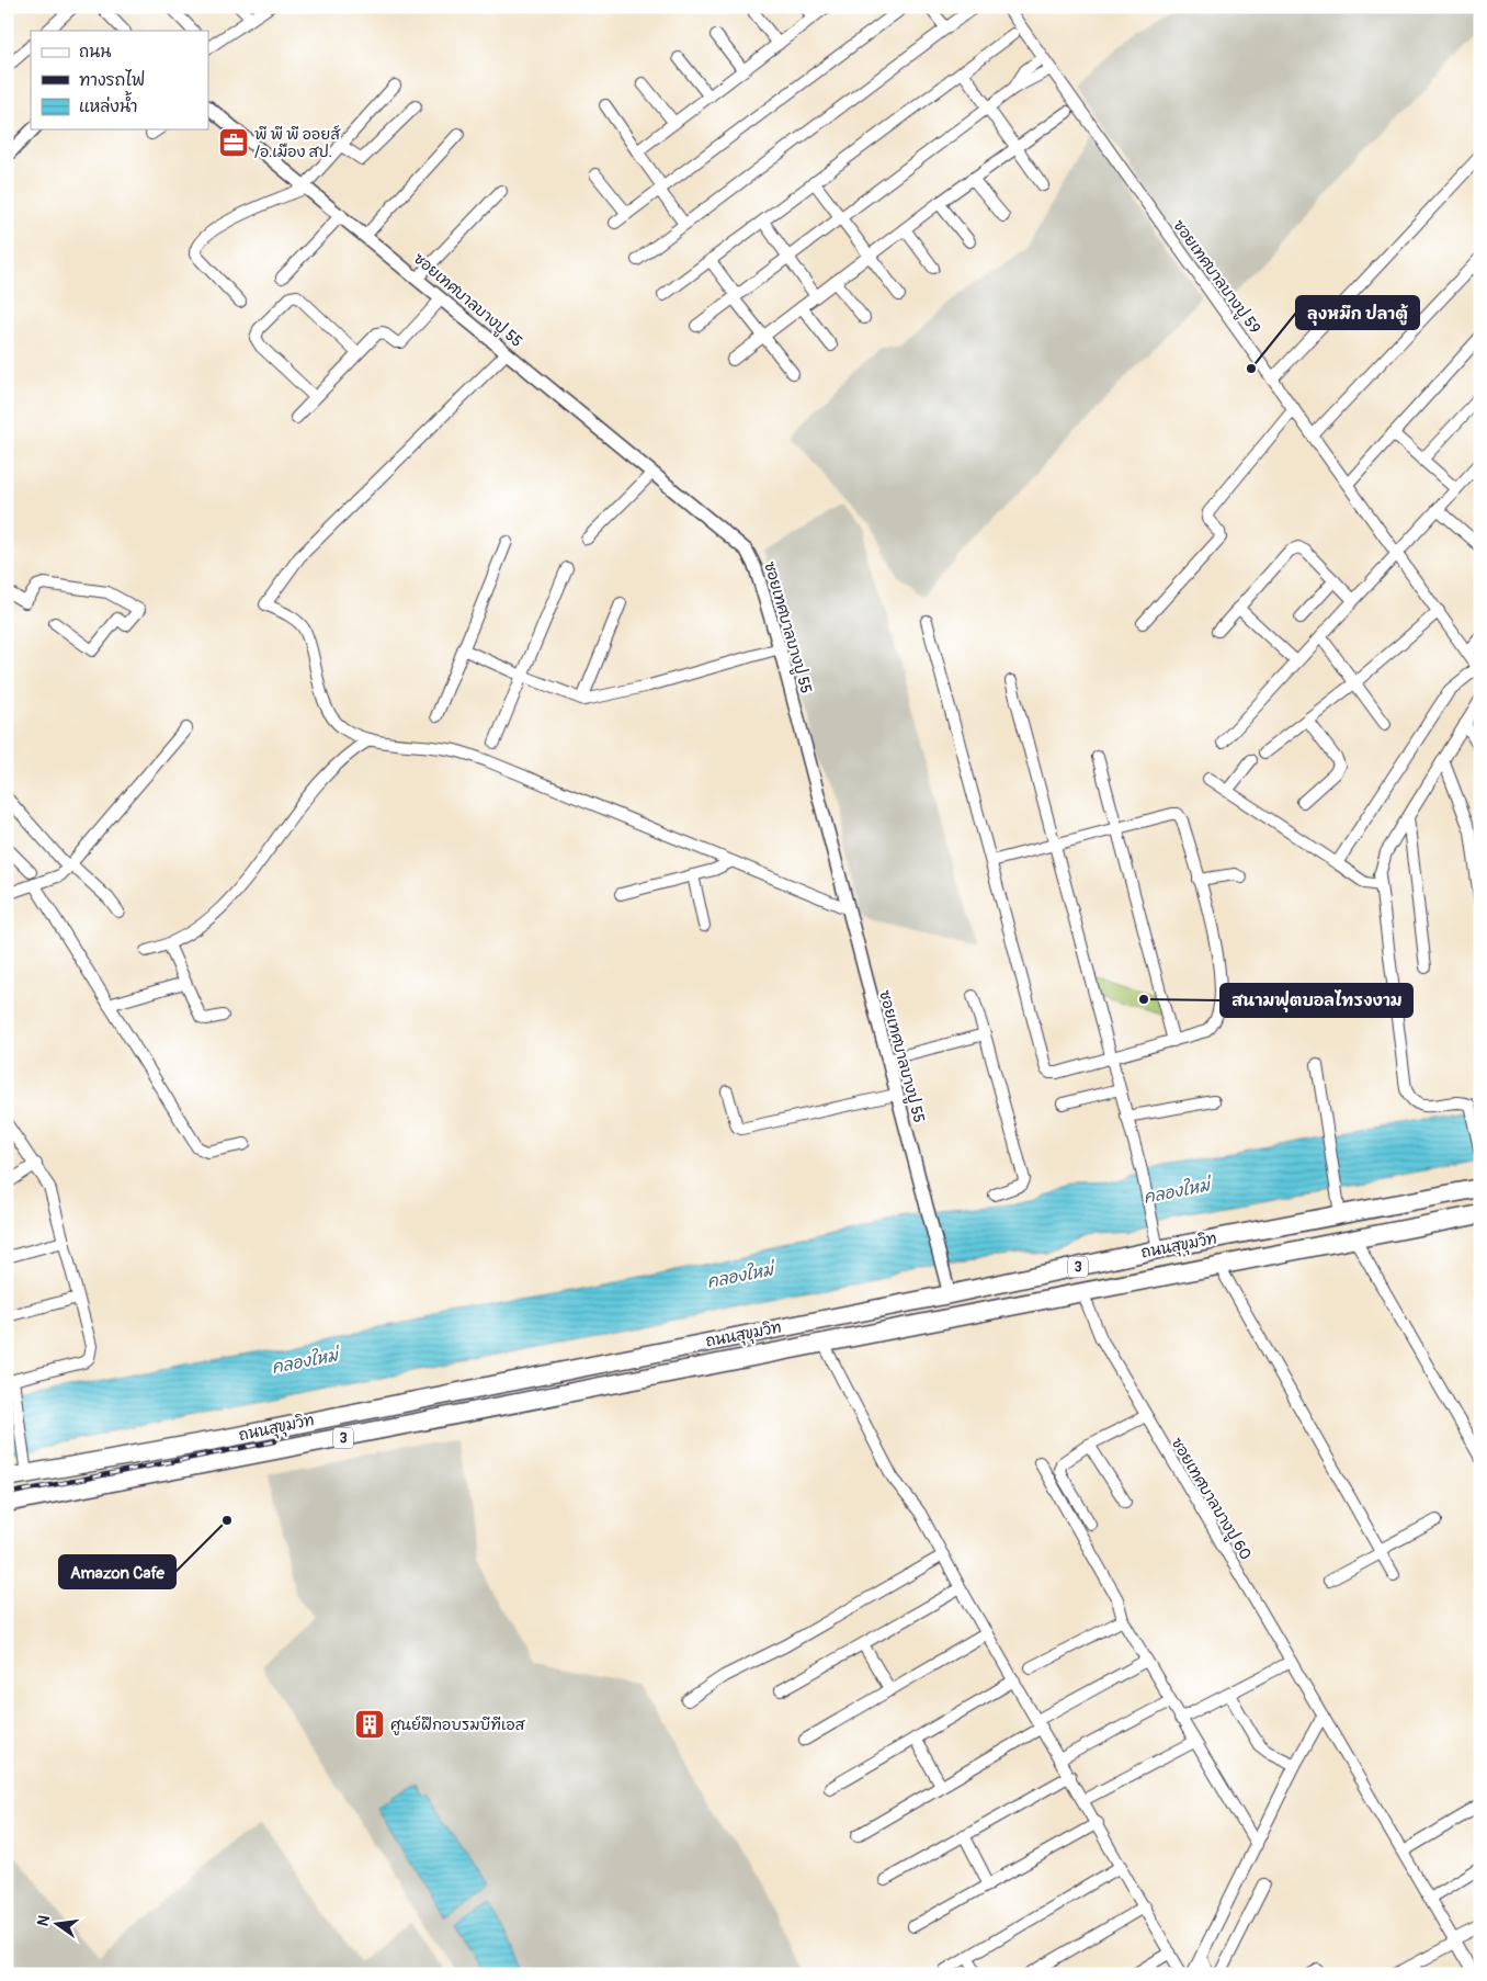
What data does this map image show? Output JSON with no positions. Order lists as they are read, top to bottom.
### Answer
{
  "streets": {
    "highway": ["ถนนสุขุมวิท", "3"],
    "street": ["ซอยเทศบาลบางปู 59", "ซอยเทศบาลบางปู 55", "ซอยเทศบาลบางปู 60"]
  },
  "crossings": [
    ["ซอยเทศบาลบางปู 55", "ถนนสุขุมวิท"],
    ["ถนนสุขุมวิท", "ซอยเทศบาลบางปู 60"]
  ],
  "water": ["คลองใหม่"],
  "places": {
    "office": ["พี พี พี ออยส์ /อ.เมือง สป."],
    "other": ["ลุงหมึก ปลาตู้", "สนามฟุตบอลไทรงงาม", "Amazon Cafe"],
    "building": ["ศูนย์ฝึกอบรมบีทีเอส"]
  },
  "legend": ["ถนน", "ทางรถไฟ", "แหล่งน้ำ"],
  "north": "left"
}
